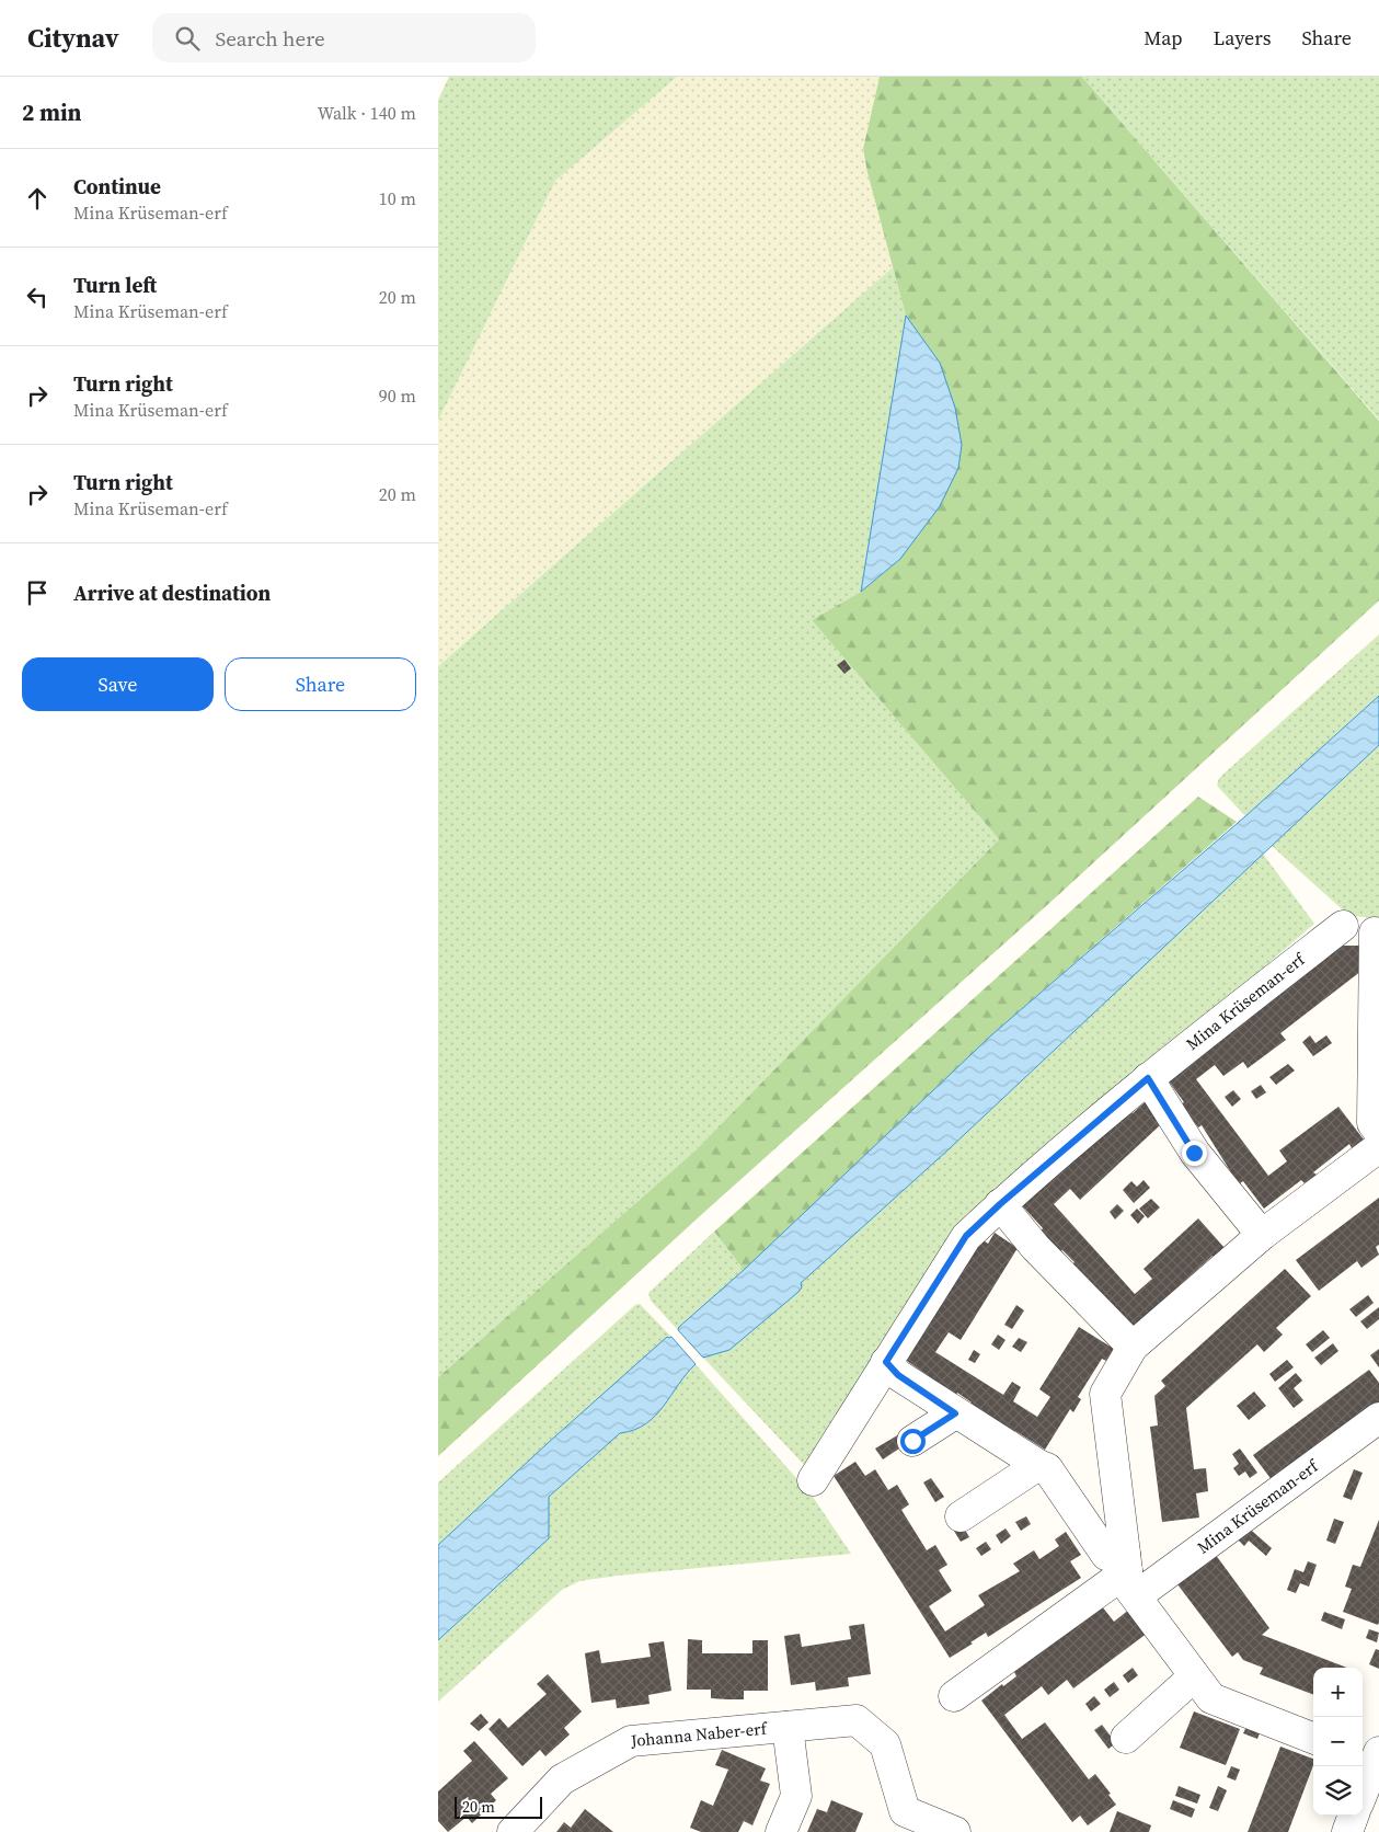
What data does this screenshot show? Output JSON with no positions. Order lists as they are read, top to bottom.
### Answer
{
  "streets": {
    "street": ["Mina Krüseman-erf", "Johanna Naber-erf"]
  },
  "scale_bar": "20 m",
  "page": {
    "header": "Citynav",
    "search": "Search here",
    "nav": ["Map", "Layers", "Share"],
    "heading": ["2 min", "Walk · 140 m"],
    "list": [
      ["Continue", "Mina Krüseman-erf", "10 m"],
      ["Turn left", "Mina Krüseman-erf", "20 m"],
      ["Turn right", "Mina Krüseman-erf", "90 m"],
      ["Turn right", "Mina Krüseman-erf", "20 m"],
      "Arrive at destination"
    ],
    "buttons": ["Save", "Share"],
    "map_buttons": ["+", "−"],
    "scale": "20 m"
  }
}
